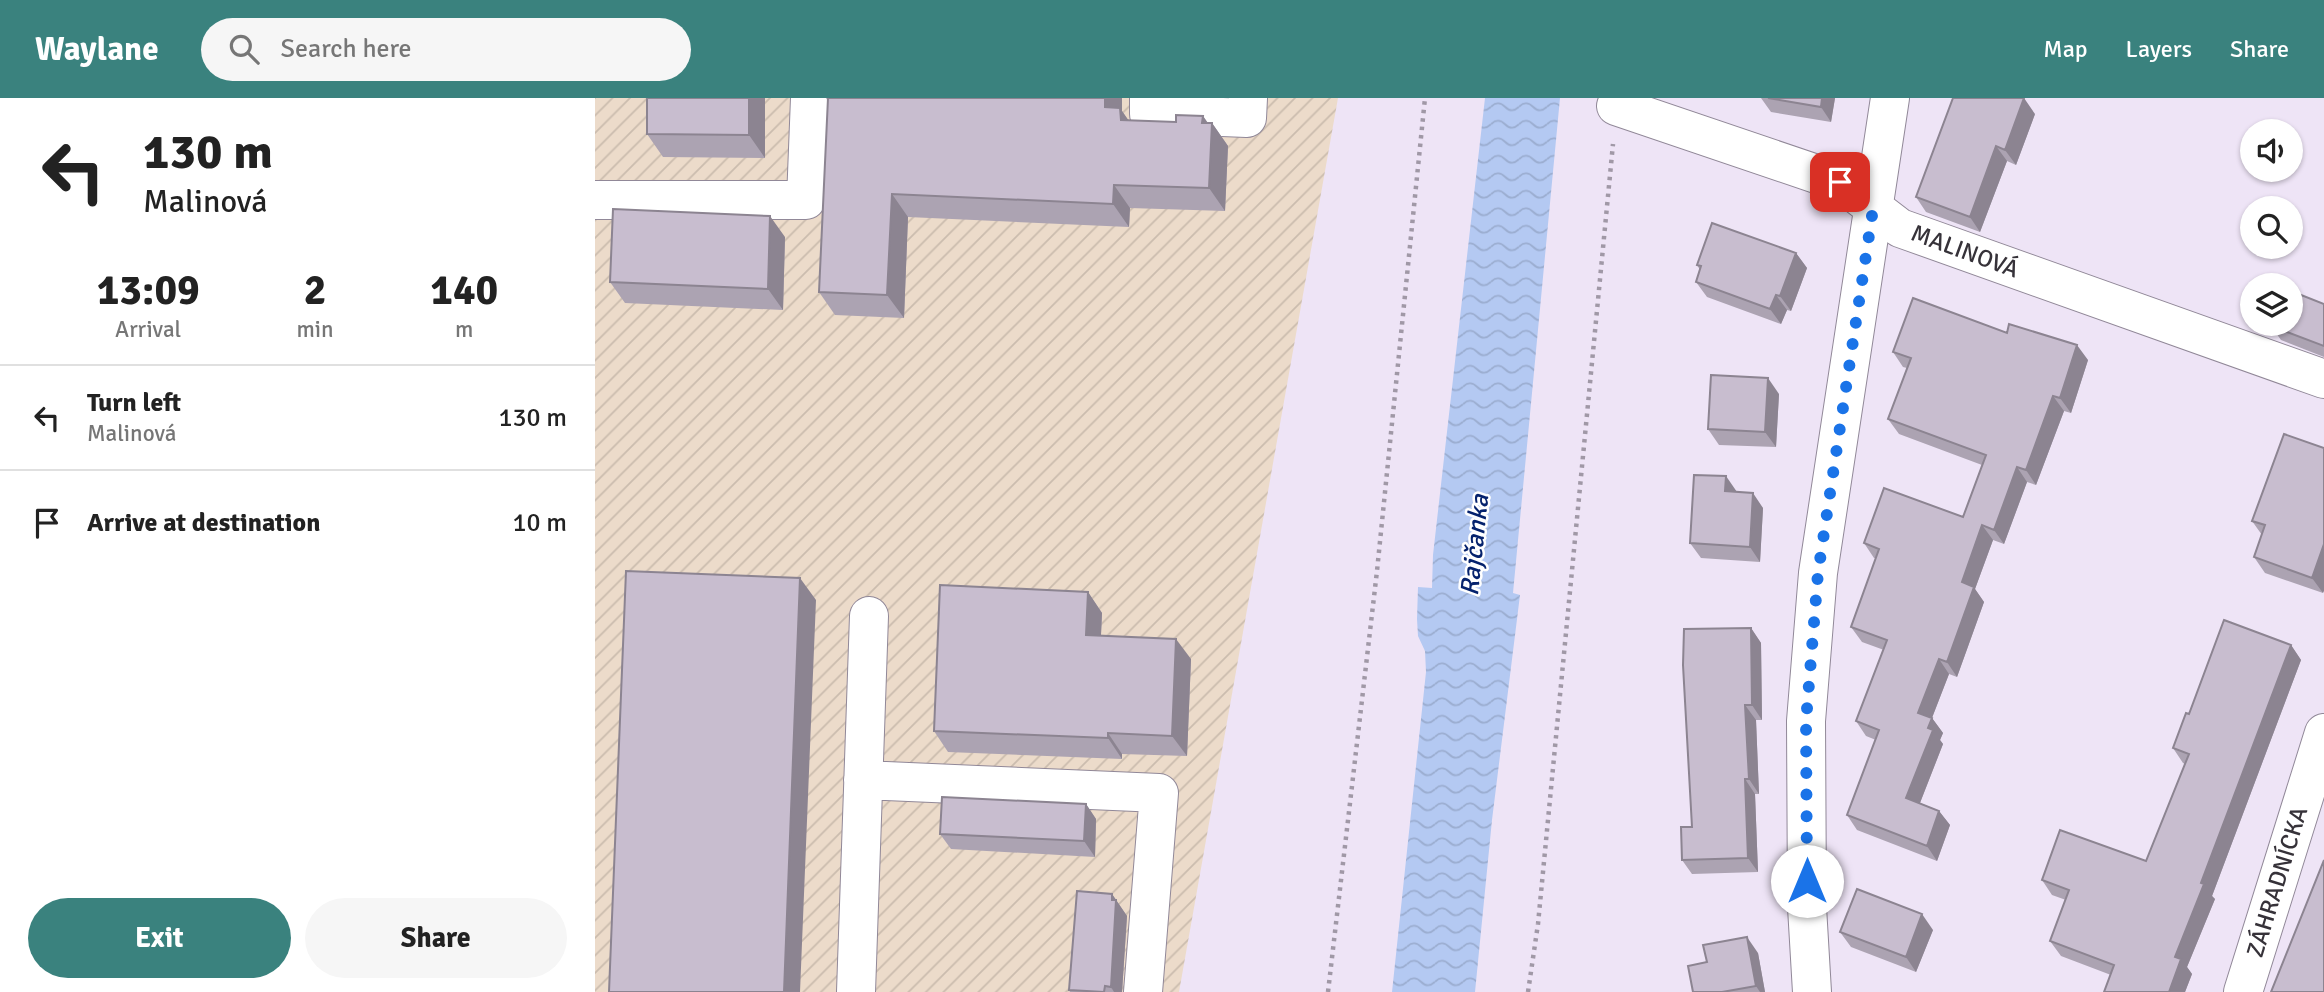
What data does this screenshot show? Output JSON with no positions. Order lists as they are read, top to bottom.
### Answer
{
  "streets": {
    "street": ["MALINOVÁ", "ZÁHRADNÍCKA"]
  },
  "water": ["Rajčanka"],
  "page": {
    "header": "Waylane",
    "search": "Search here",
    "nav": ["Map", "Layers", "Share"],
    "turn": ["130 m", "Malinová"],
    "eta": [
      "13:09",
      "Arrival",
      "2",
      "min",
      "140",
      "m"
    ],
    "list": [
      {
        "name": "Turn left",
        "note": "Malinová",
        "value": "130 m"
      },
      {
        "name": "Arrive at destination",
        "value": "10 m"
      }
    ],
    "buttons": ["Exit", "Share"]
  }
}
